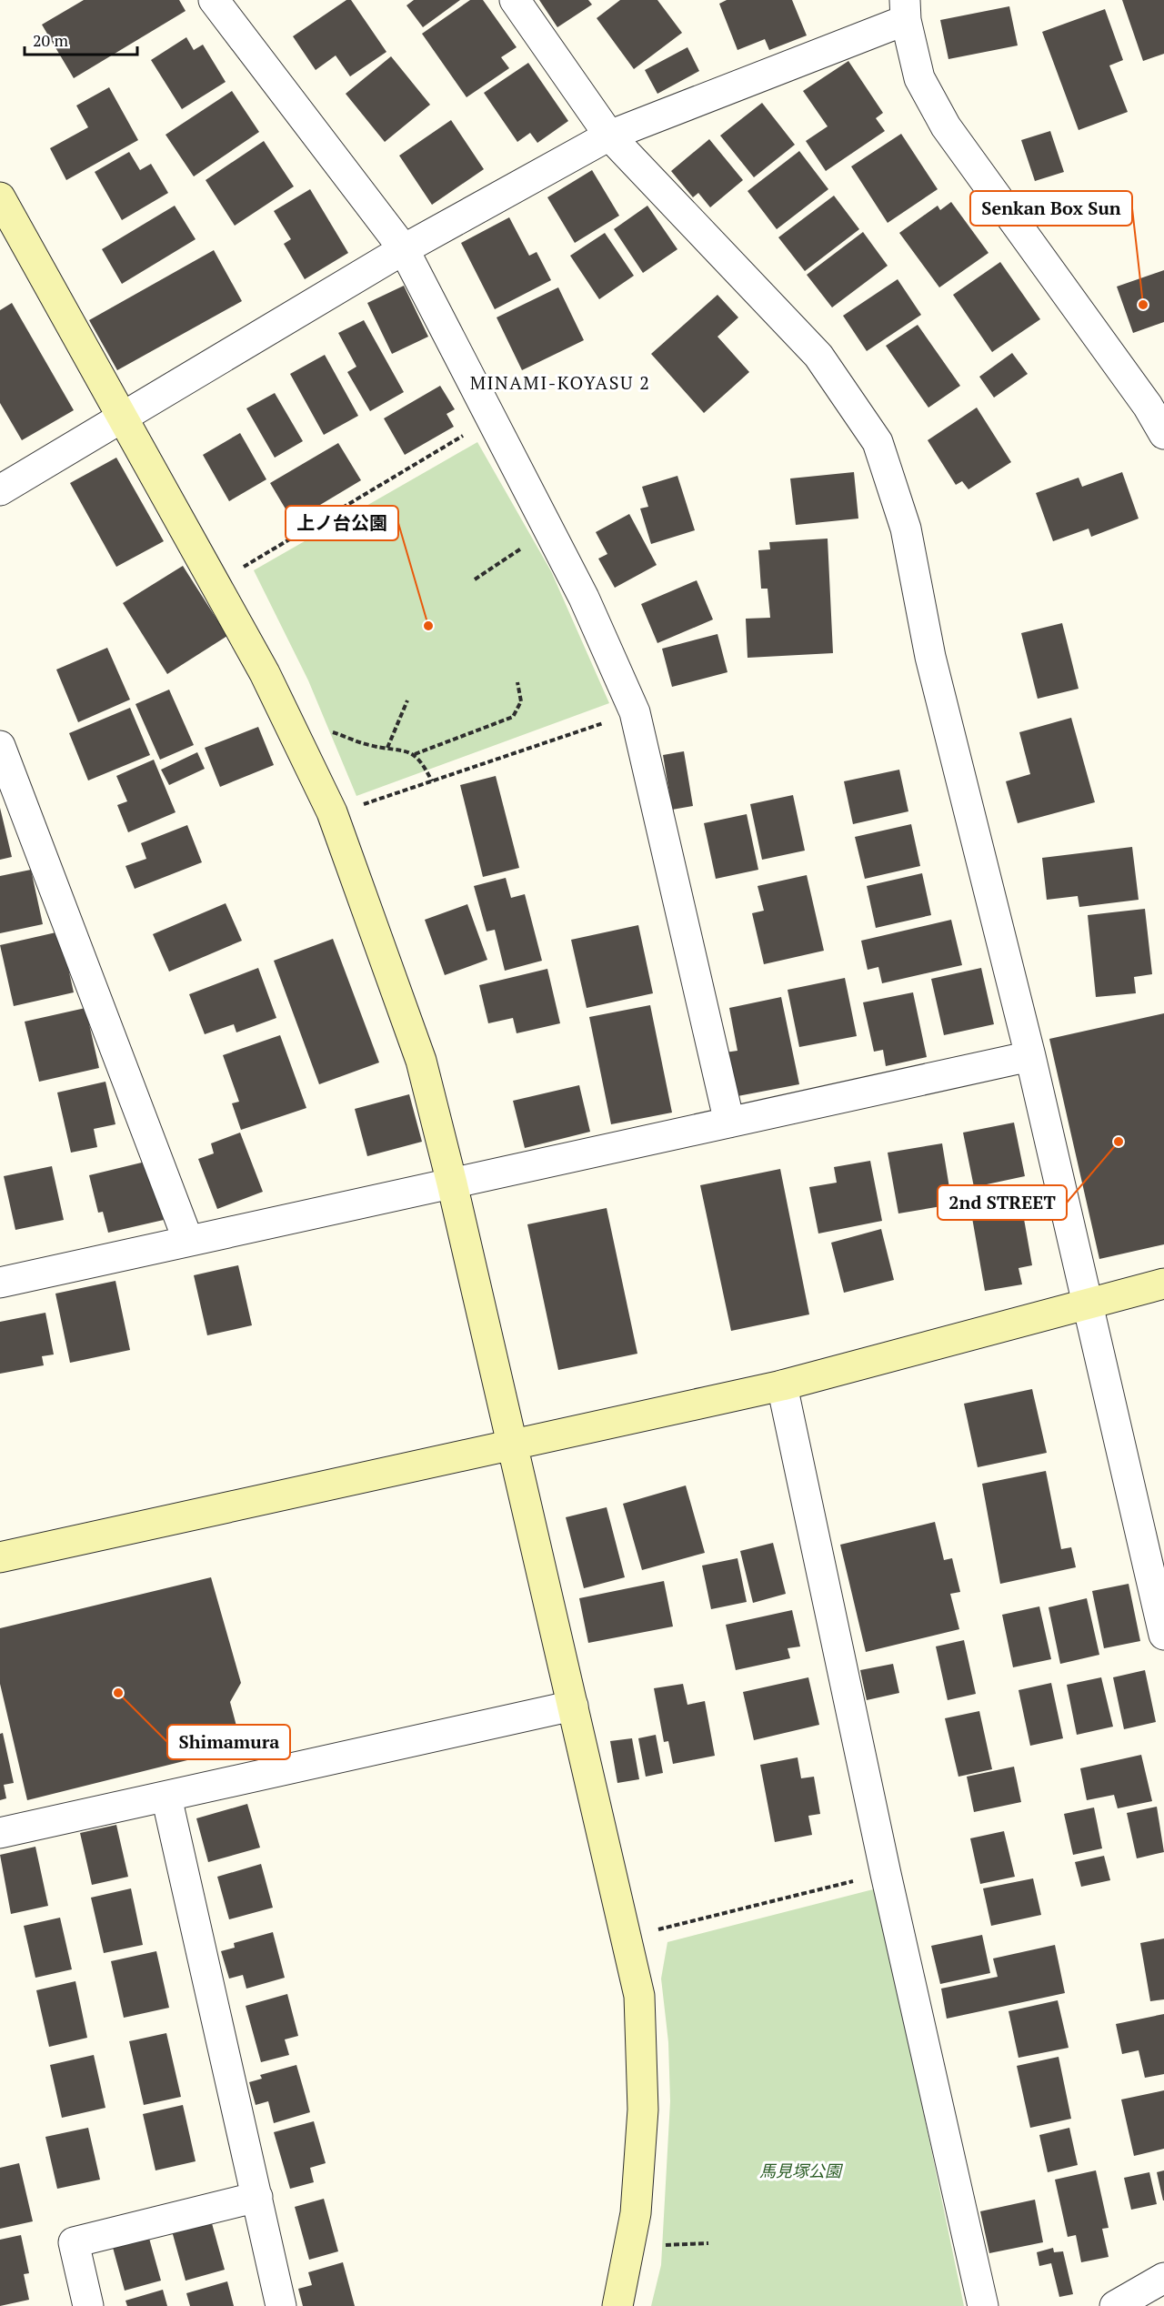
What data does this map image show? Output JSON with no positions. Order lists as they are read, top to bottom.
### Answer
{
  "districts": ["MINAMI-KOYASU 2"],
  "parks": ["馬見塚公園"],
  "places": [
    "Senkan Box Sun",
    "上ノ台公園",
    "2nd STREET",
    "Shimamura"
  ],
  "scale_bar": "20 m"
}
